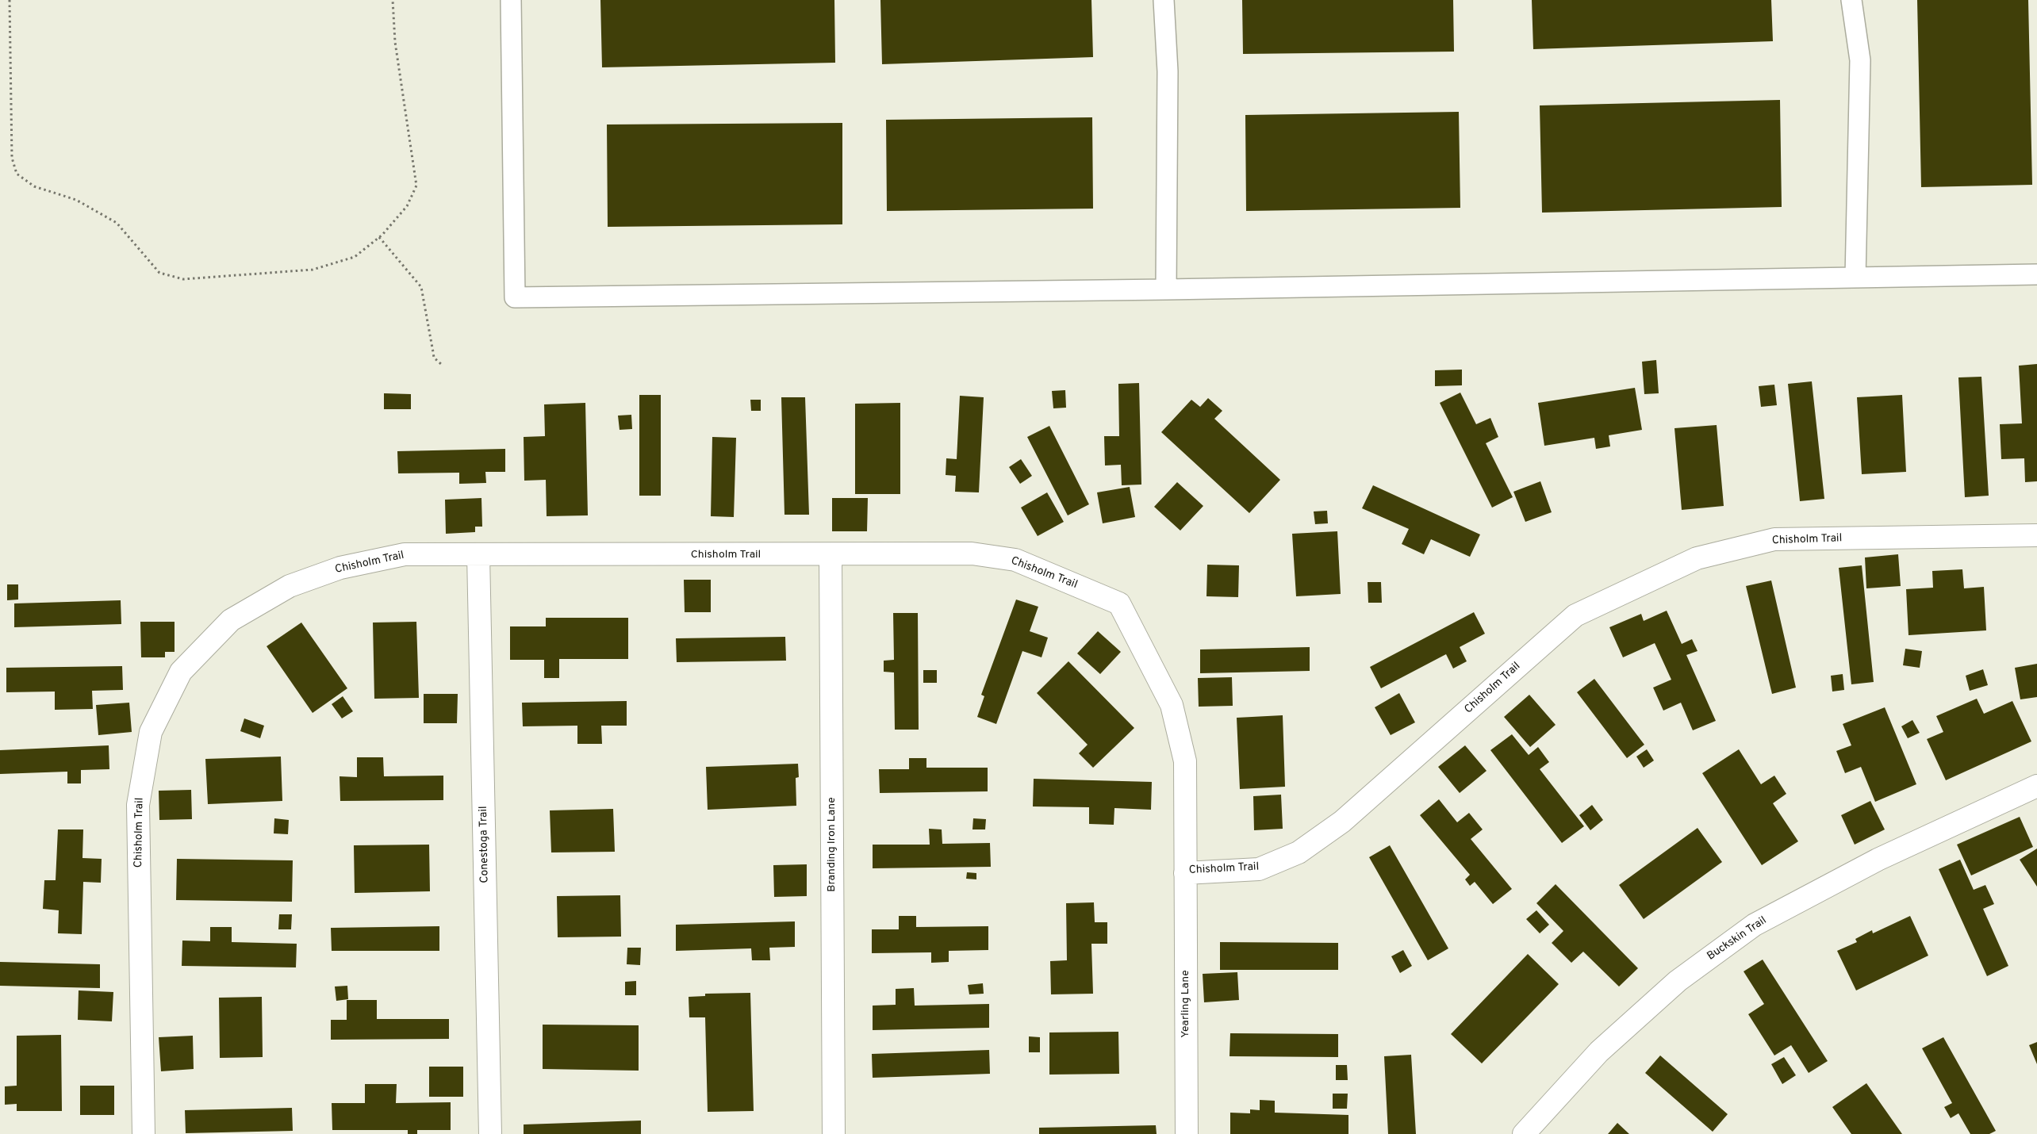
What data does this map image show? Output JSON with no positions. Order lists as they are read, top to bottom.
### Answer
{
  "streets": {
    "street": [
      "Chisholm Trail",
      "Conestoga Trail",
      "Branding Iron Lane",
      "Buckskin Trail",
      "Yearling Lane"
    ]
  },
  "crossings": [
    ["Chisholm Trail", "Conestoga Trail"],
    ["Chisholm Trail", "Branding Iron Lane"],
    ["Chisholm Trail", "Yearling Lane"]
  ]
}
